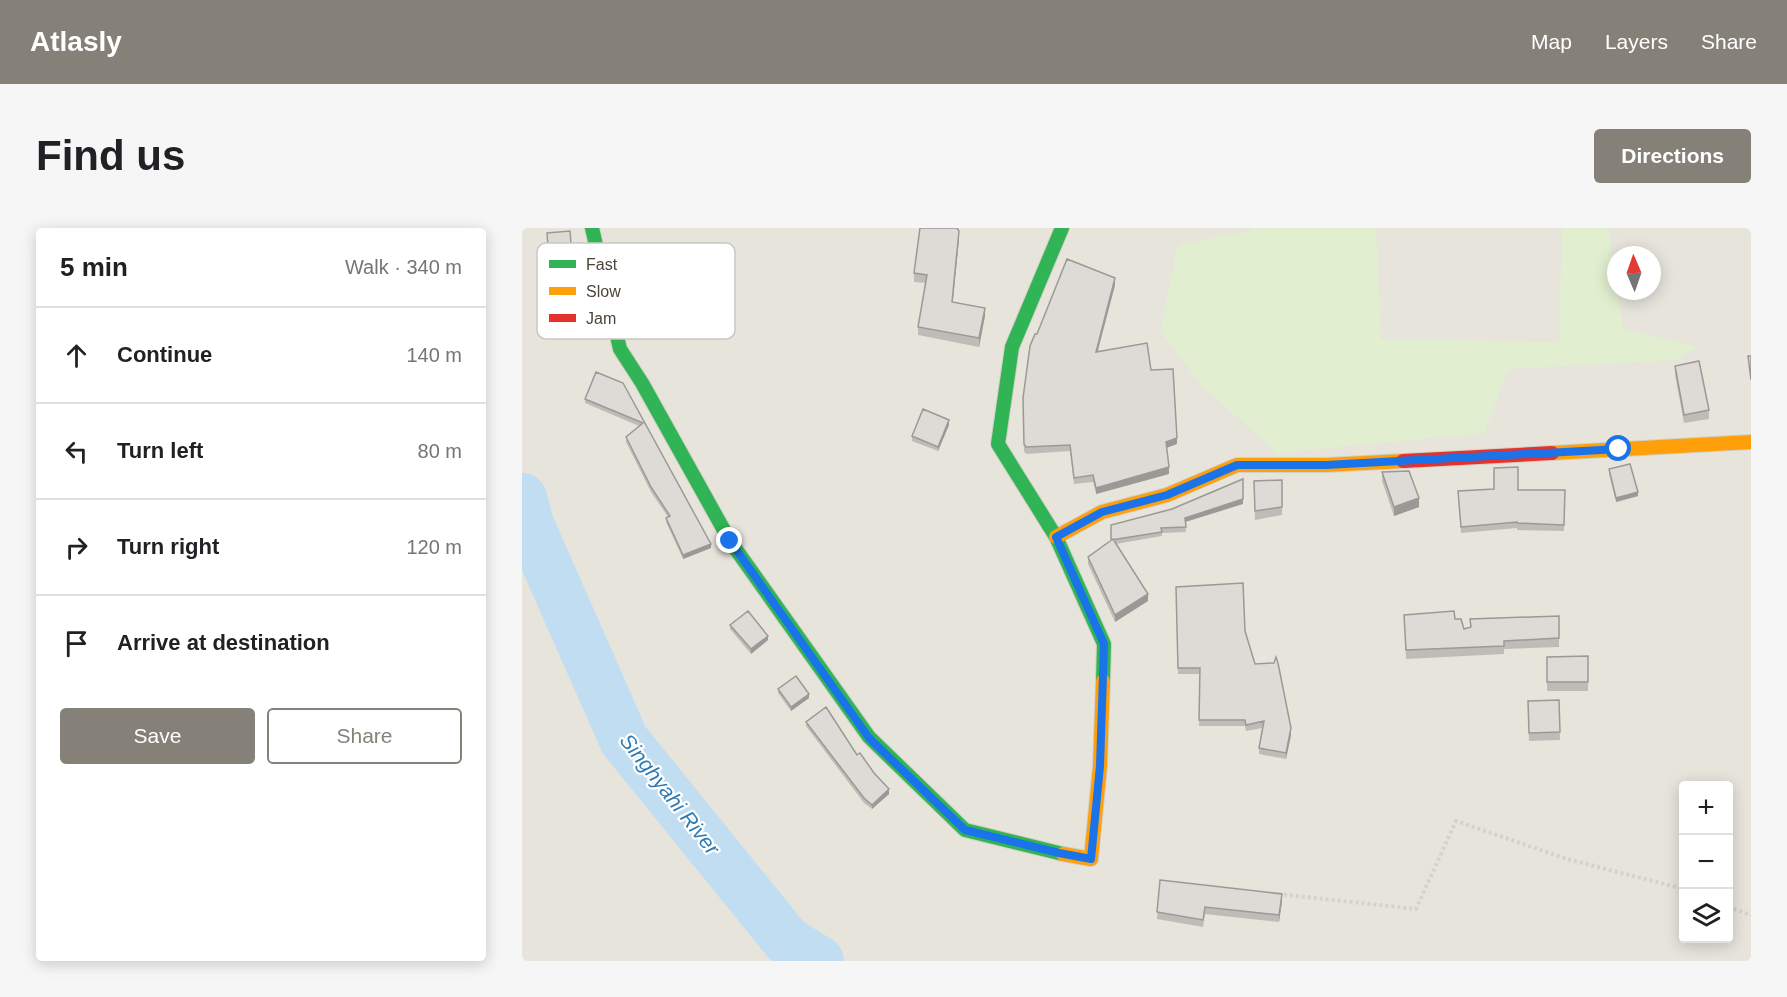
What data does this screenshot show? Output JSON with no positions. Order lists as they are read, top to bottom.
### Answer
{
  "water": ["Singhyahi River"],
  "legend": ["Fast", "Slow", "Jam"],
  "north": "top",
  "page": {
    "header": "Atlasly",
    "nav": ["Map", "Layers", "Share"],
    "buttons": [
      "Directions",
      ["Save", "Share"]
    ],
    "title": "Find us",
    "heading": ["5 min", "Walk · 340 m"],
    "list": [
      ["Continue", "140 m"],
      ["Turn left", "80 m"],
      ["Turn right", "120 m"],
      "Arrive at destination"
    ],
    "map_buttons": ["+", "−"]
  }
}
